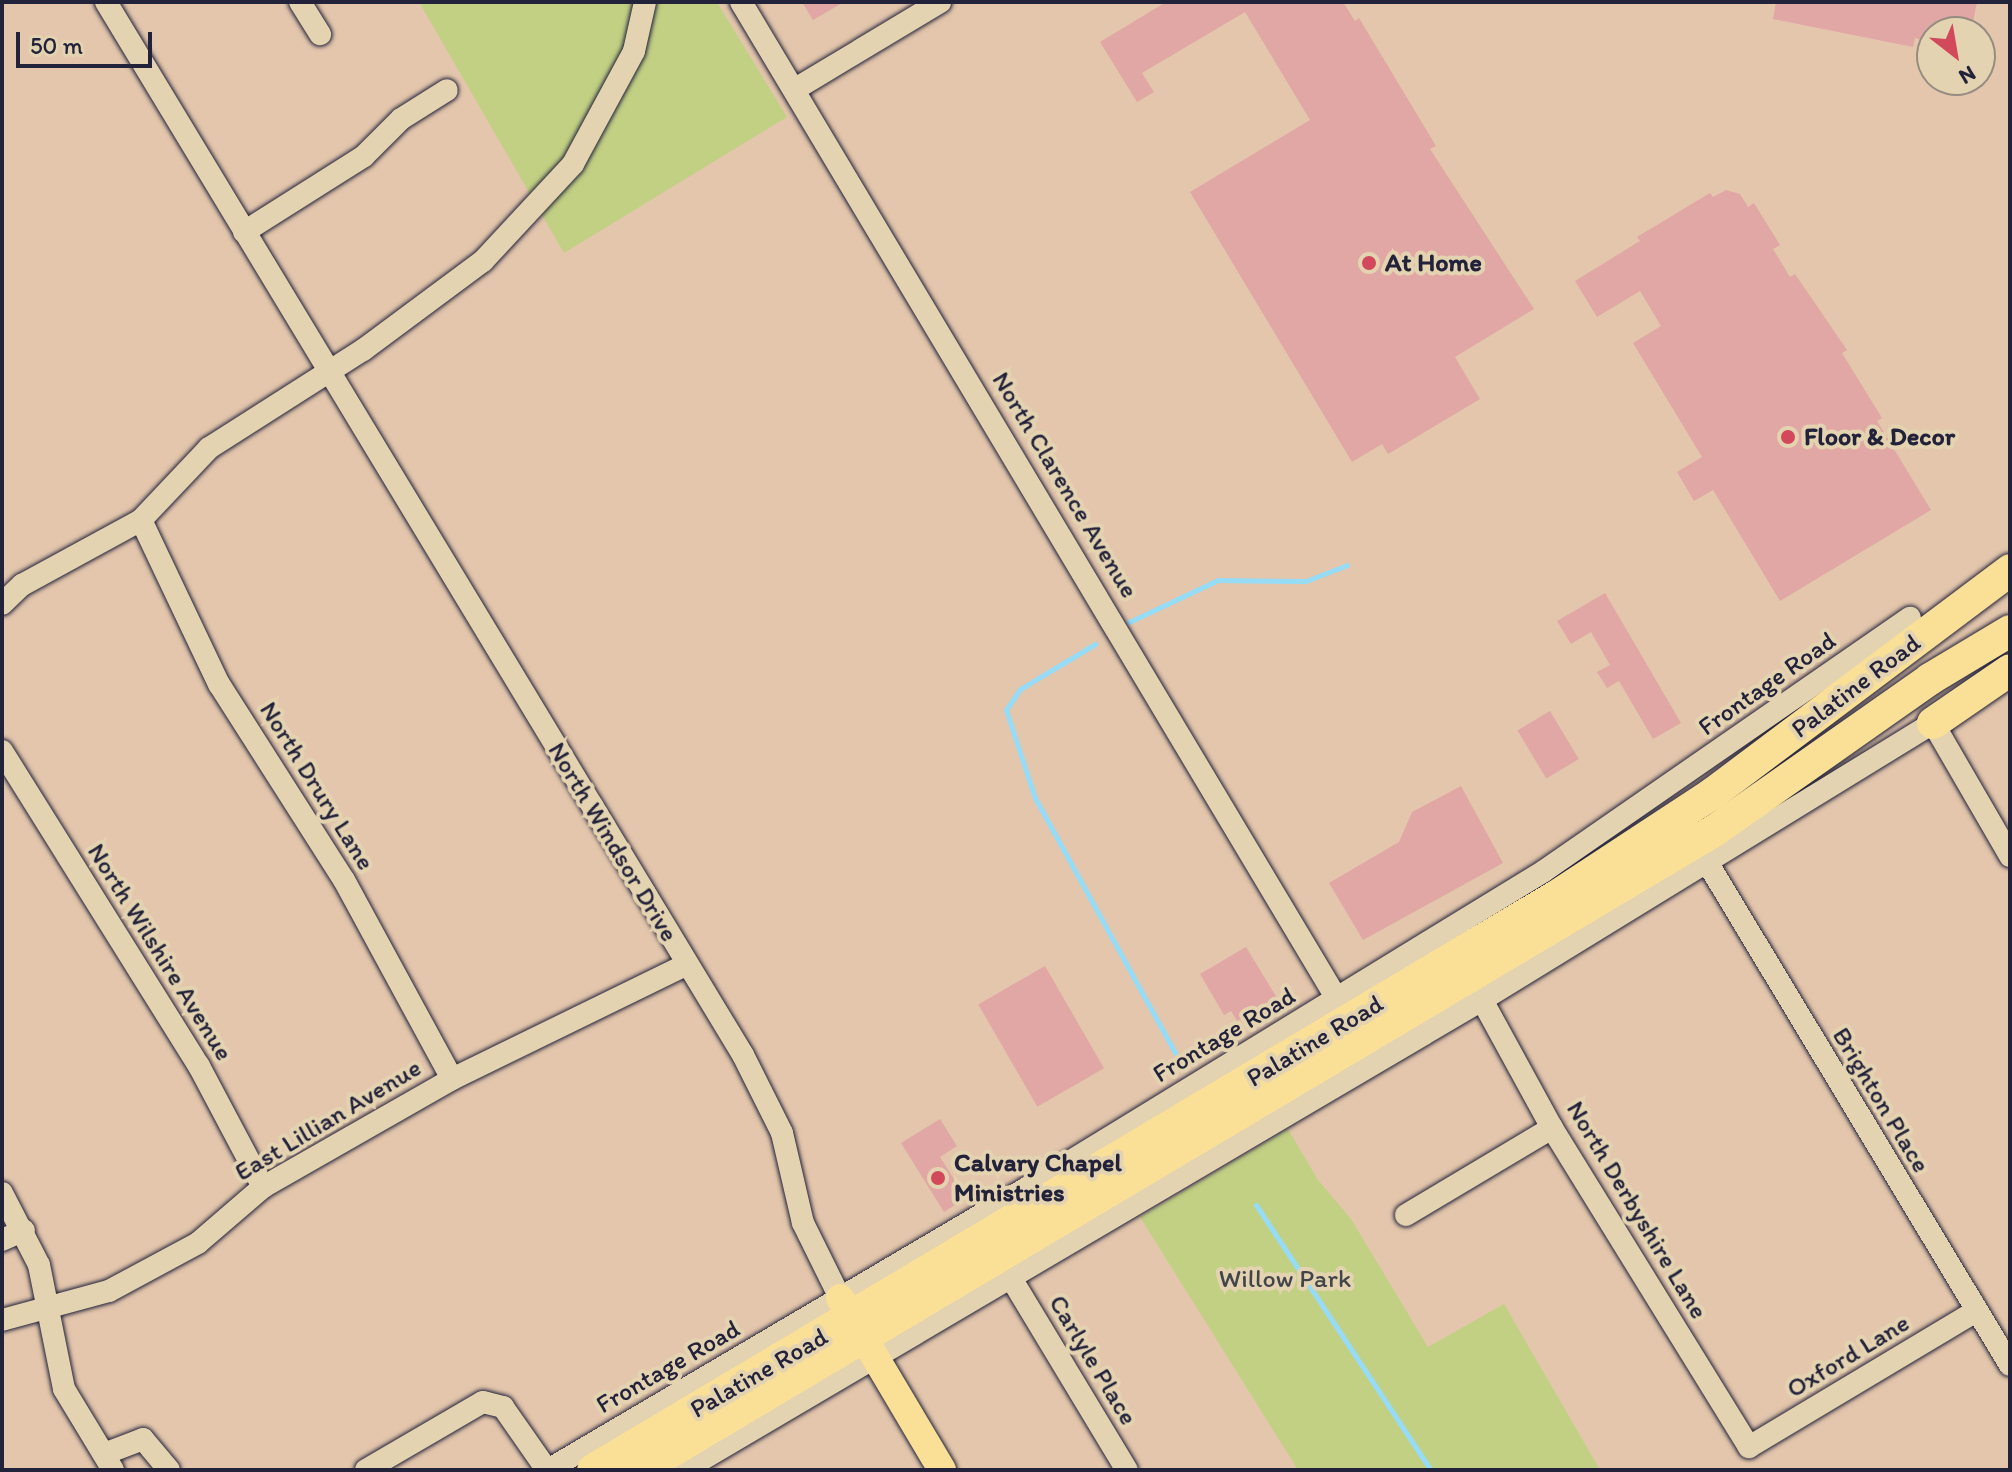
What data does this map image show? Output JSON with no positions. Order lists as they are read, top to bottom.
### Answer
{
  "streets": {
    "highway": ["Palatine Road"],
    "main road": ["North Windsor Drive"],
    "street": [
      "North Clarence Avenue",
      "Frontage Road",
      "North Drury Lane",
      "North Wilshire Avenue",
      "Brighton Place",
      "East Lillian Avenue",
      "North Derbyshire Lane",
      "Oxford Lane",
      "Carlyle Place"
    ]
  },
  "crossings": [
    ["North Clarence Avenue", "Frontage Road"],
    ["Frontage Road", "Palatine Road"],
    ["Frontage Road", "North Windsor Drive"],
    ["Frontage Road", "Brighton Place"],
    ["Frontage Road", "North Derbyshire Lane"],
    ["Frontage Road", "Carlyle Place"],
    ["Palatine Road", "North Windsor Drive"],
    ["North Drury Lane", "East Lillian Avenue"],
    ["North Windsor Drive", "East Lillian Avenue"],
    ["North Wilshire Avenue", "East Lillian Avenue"],
    ["Brighton Place", "Oxford Lane"],
    ["North Derbyshire Lane", "Oxford Lane"]
  ],
  "parks": ["Willow Park"],
  "places": ["At Home", "Floor & Decor", "Calvary Chapel Ministries"],
  "scale_bar": "50 m",
  "north": "bottom right"
}
